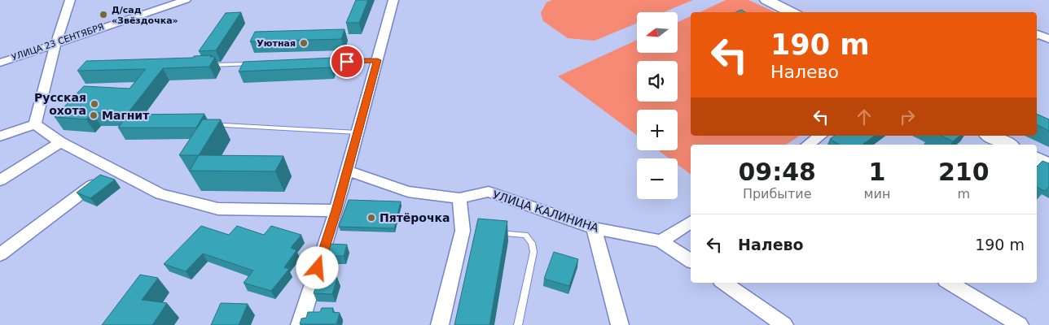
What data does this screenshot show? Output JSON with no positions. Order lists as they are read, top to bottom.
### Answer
{
  "streets": {
    "street": ["УЛИЦА 23 СЕНТЯБРЯ", "УЛИЦА КАЛИНИНА"]
  },
  "places": [
    "Д/сад «Звёздочка»",
    "Уютная",
    "Русская охота",
    "Магнит",
    "Пятёрочка"
  ],
  "north": "left",
  "page": {
    "map_buttons": ["+", "−"],
    "turn": ["190 m", "Налево"],
    "eta": [
      "09:48",
      "Прибытие",
      "1",
      "мин",
      "210",
      "m"
    ],
    "list": [
      {
        "name": "Налево",
        "value": "190 m"
      }
    ]
  }
}
